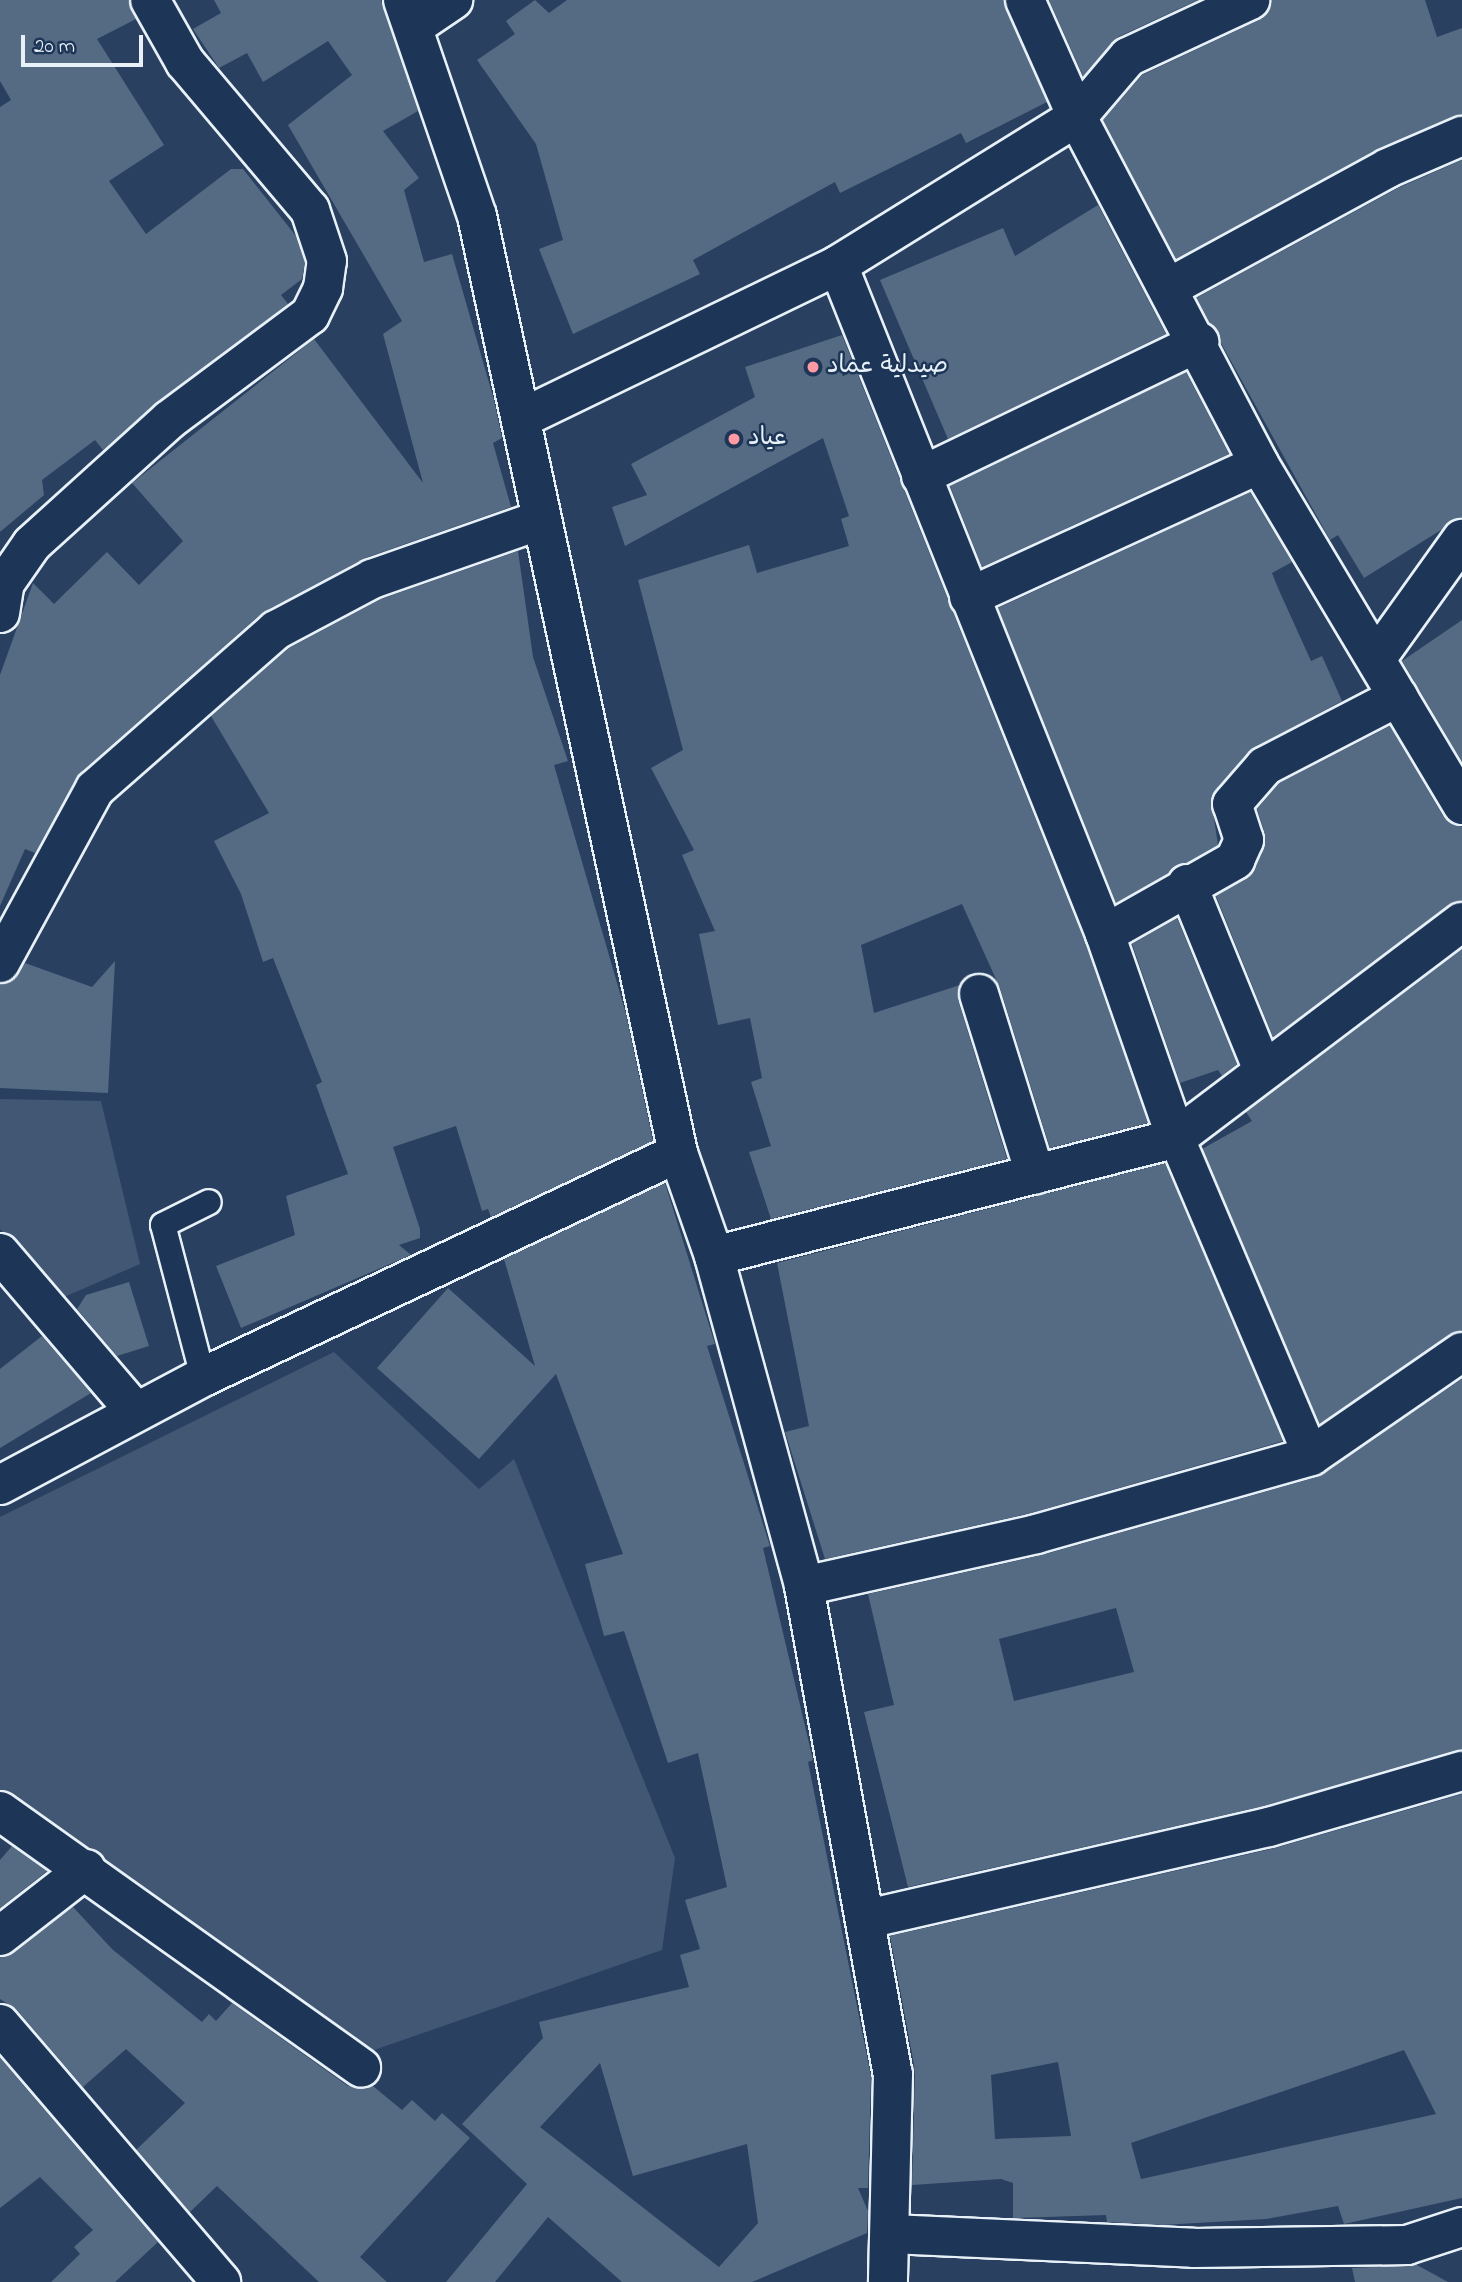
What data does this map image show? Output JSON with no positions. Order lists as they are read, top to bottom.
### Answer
{
  "places": ["صيدلية عماد", "عياد"],
  "scale_bar": "20 m"
}
